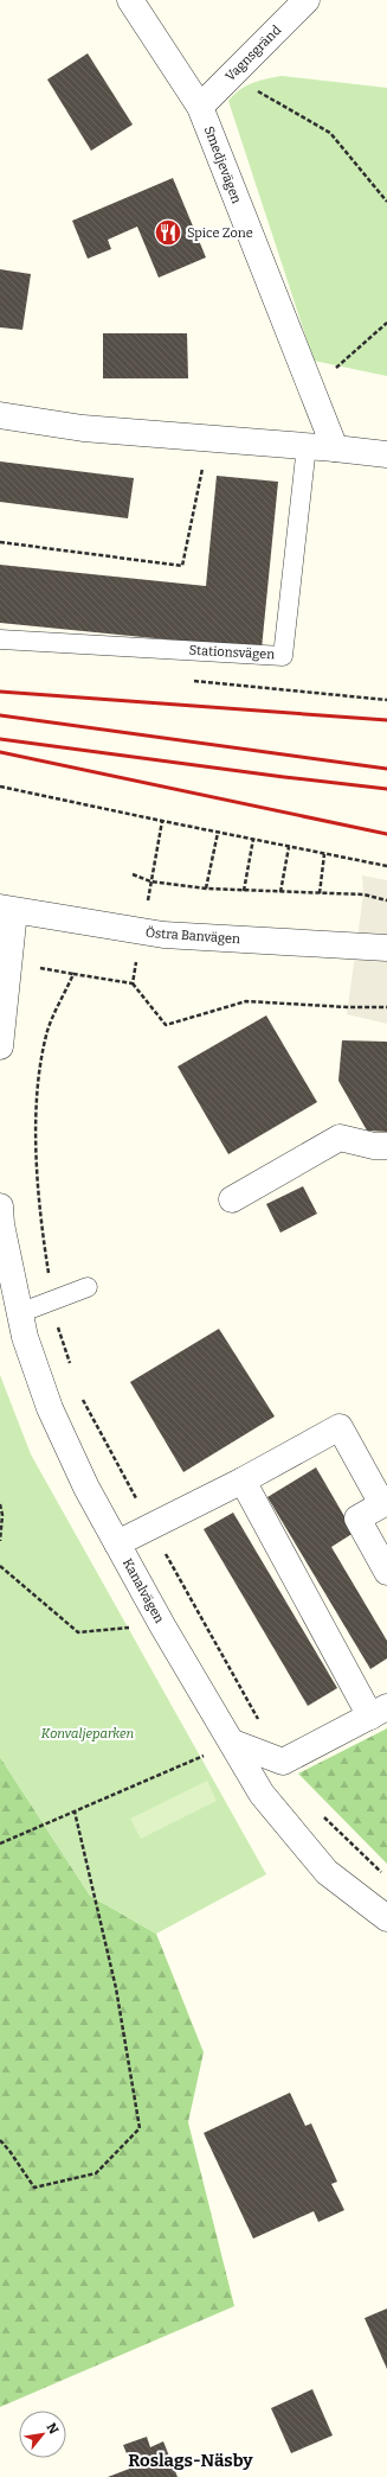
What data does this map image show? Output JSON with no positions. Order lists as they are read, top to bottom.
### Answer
{
  "streets": {
    "street": [
      "Vagnsgränd",
      "Smedjevägen",
      "Östra Banvägen",
      "Kanalvägen"
    ],
    "lane": ["Stationsvägen"]
  },
  "crossings": [
    ["Vagnsgränd", "Smedjevägen"]
  ],
  "districts": ["Roslags-Näsby"],
  "parks": ["Konvaljeparken"],
  "places": {
    "restaurant": ["Spice Zone"]
  },
  "north": "top right"
}
